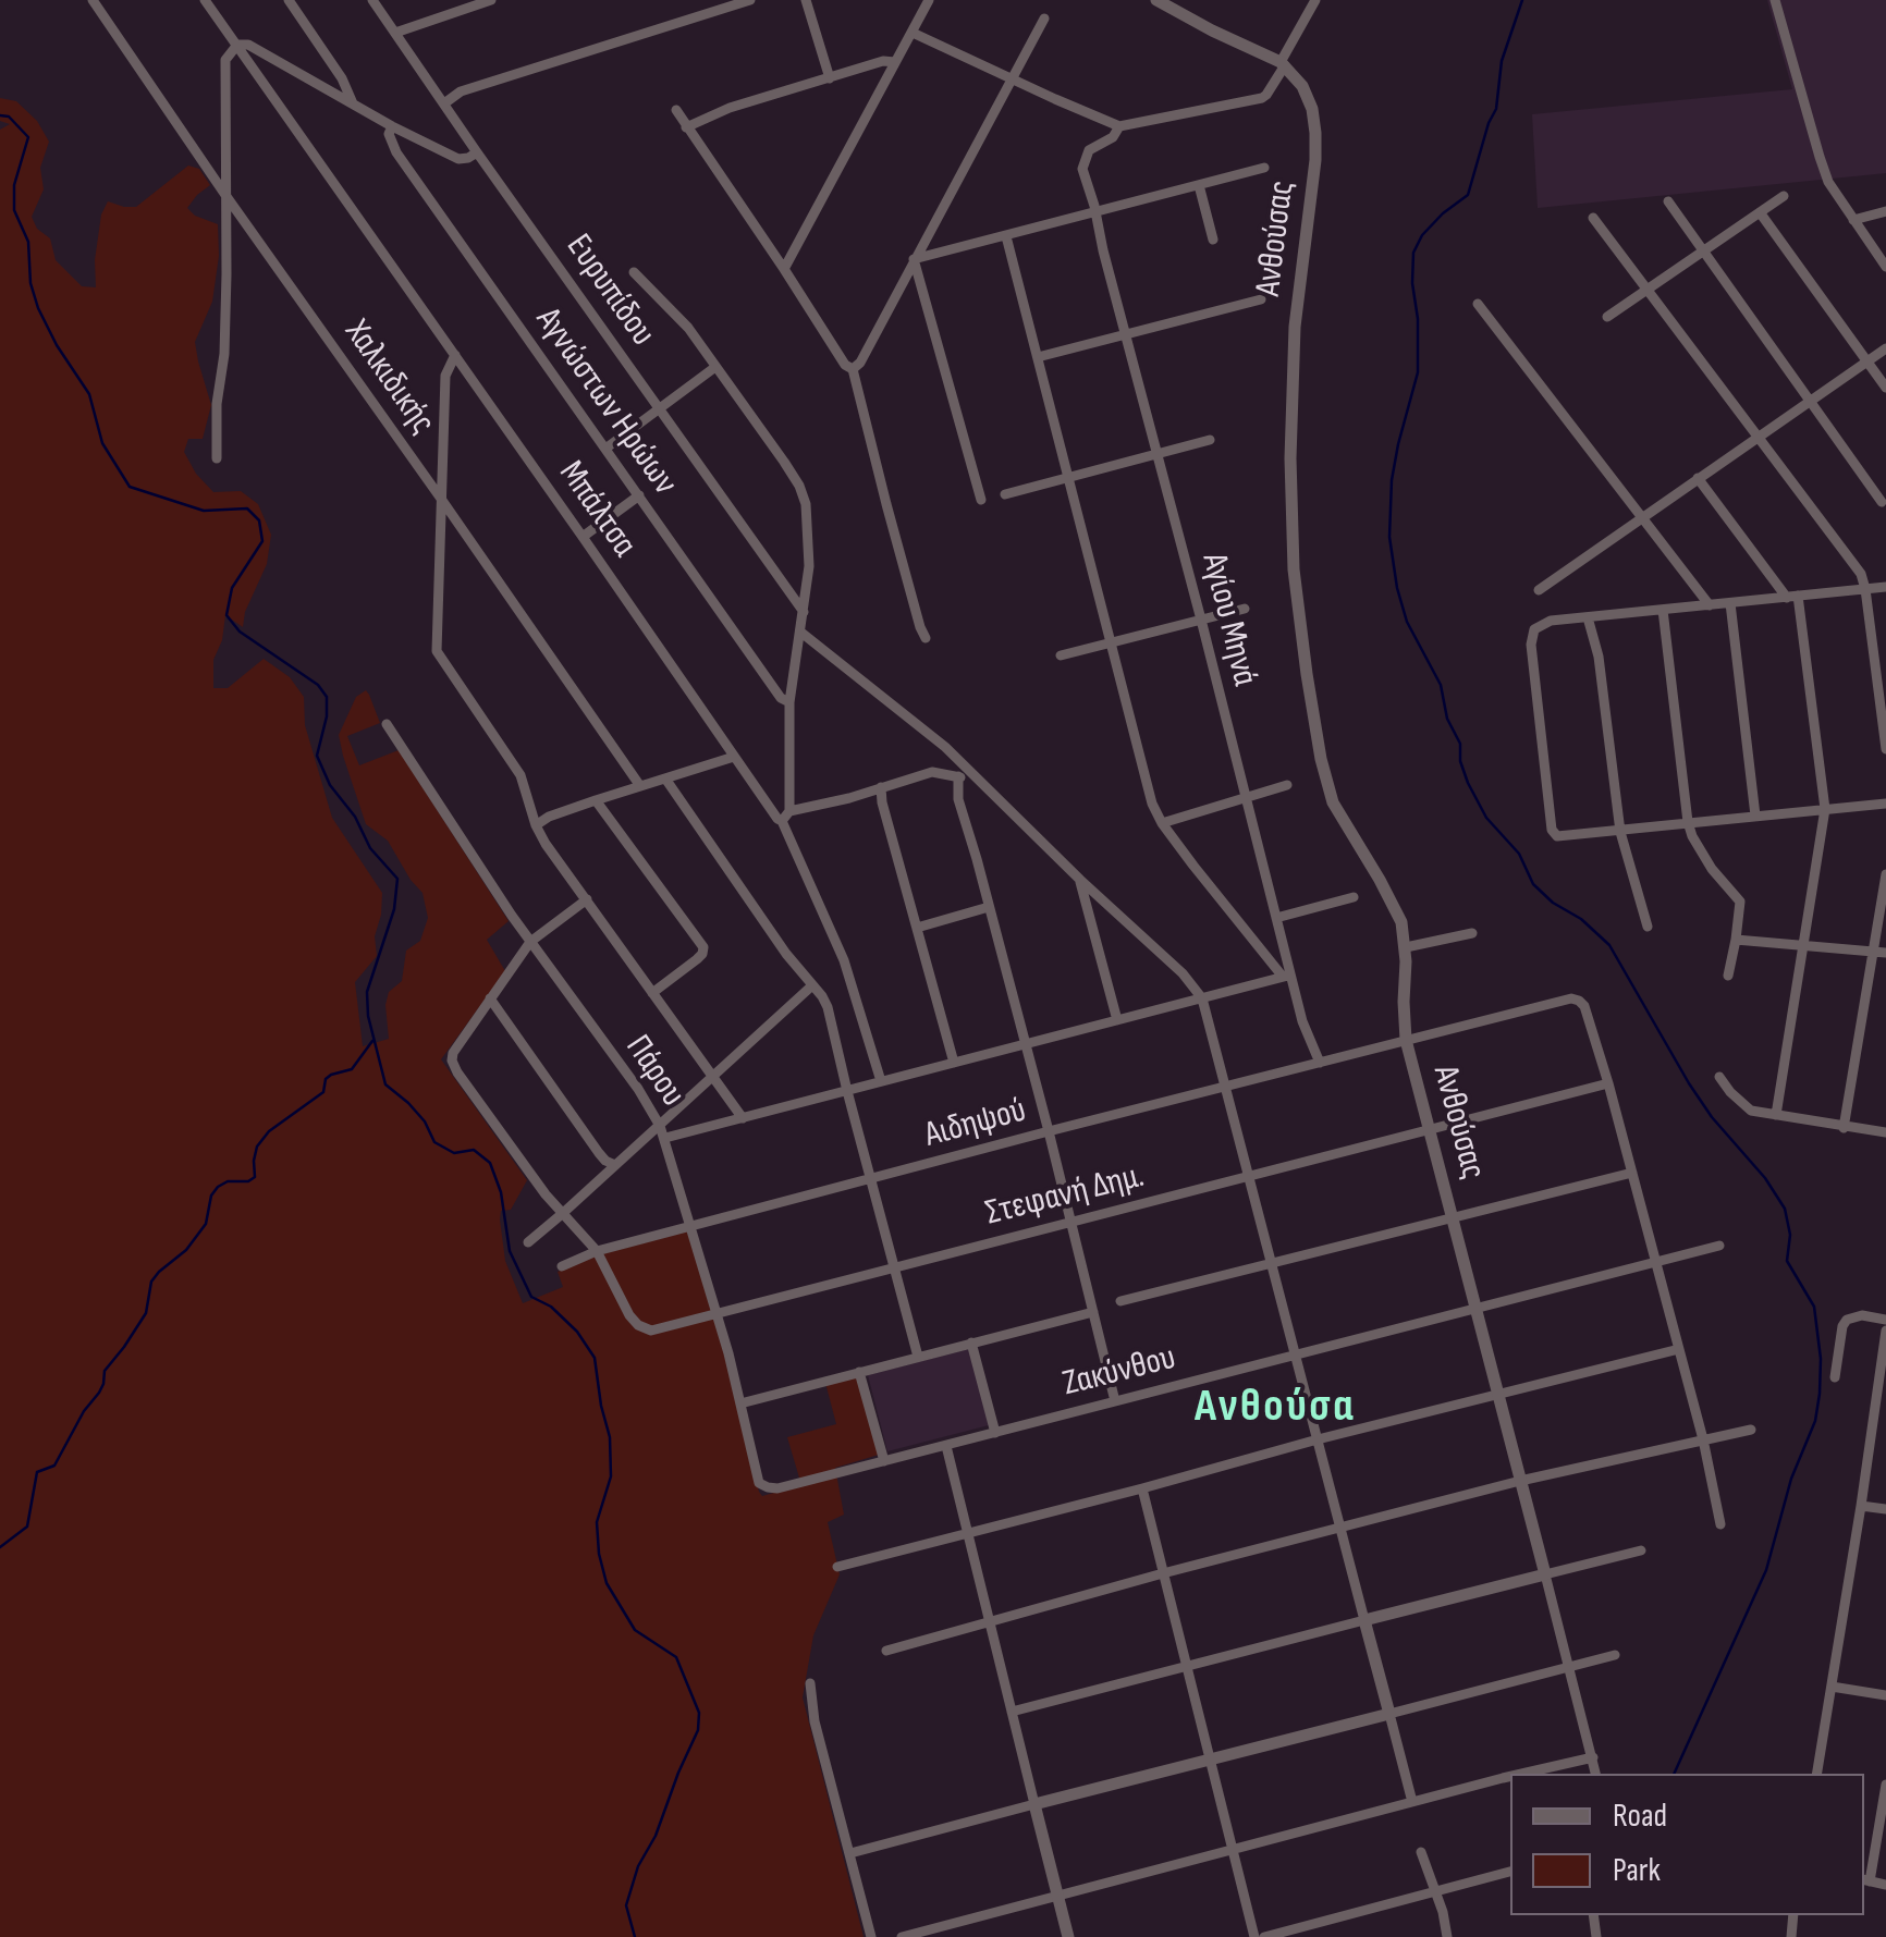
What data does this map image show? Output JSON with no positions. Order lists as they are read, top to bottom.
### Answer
{
  "streets": {
    "street": [
      "Ανθούσας",
      "Ευρυπίδου",
      "Χαλκιδικής",
      "Αγνώστων Ηρώων",
      "Μπάλτσα",
      "Αγίου Μηνά",
      "Πάρου",
      "Αιδηψού",
      "Στεφανή Δημ.",
      "Ζακύνθου"
    ]
  },
  "crossings": [
    ["Ανθούσας", "Αιδηψού"],
    ["Ανθούσας", "Στεφανή Δημ."],
    ["Ανθούσας", "Ζακύνθου"],
    ["Αγίου Μηνά", "Αιδηψού"],
    ["Πάρου", "Αιδηψού"],
    ["Πάρου", "Στεφανή Δημ."],
    ["Πάρου", "Ζακύνθου"],
    ["Αιδηψού", "Στεφανή Δημ."]
  ],
  "districts": ["Ανθούσα"],
  "legend": ["Road", "Park"]
}
